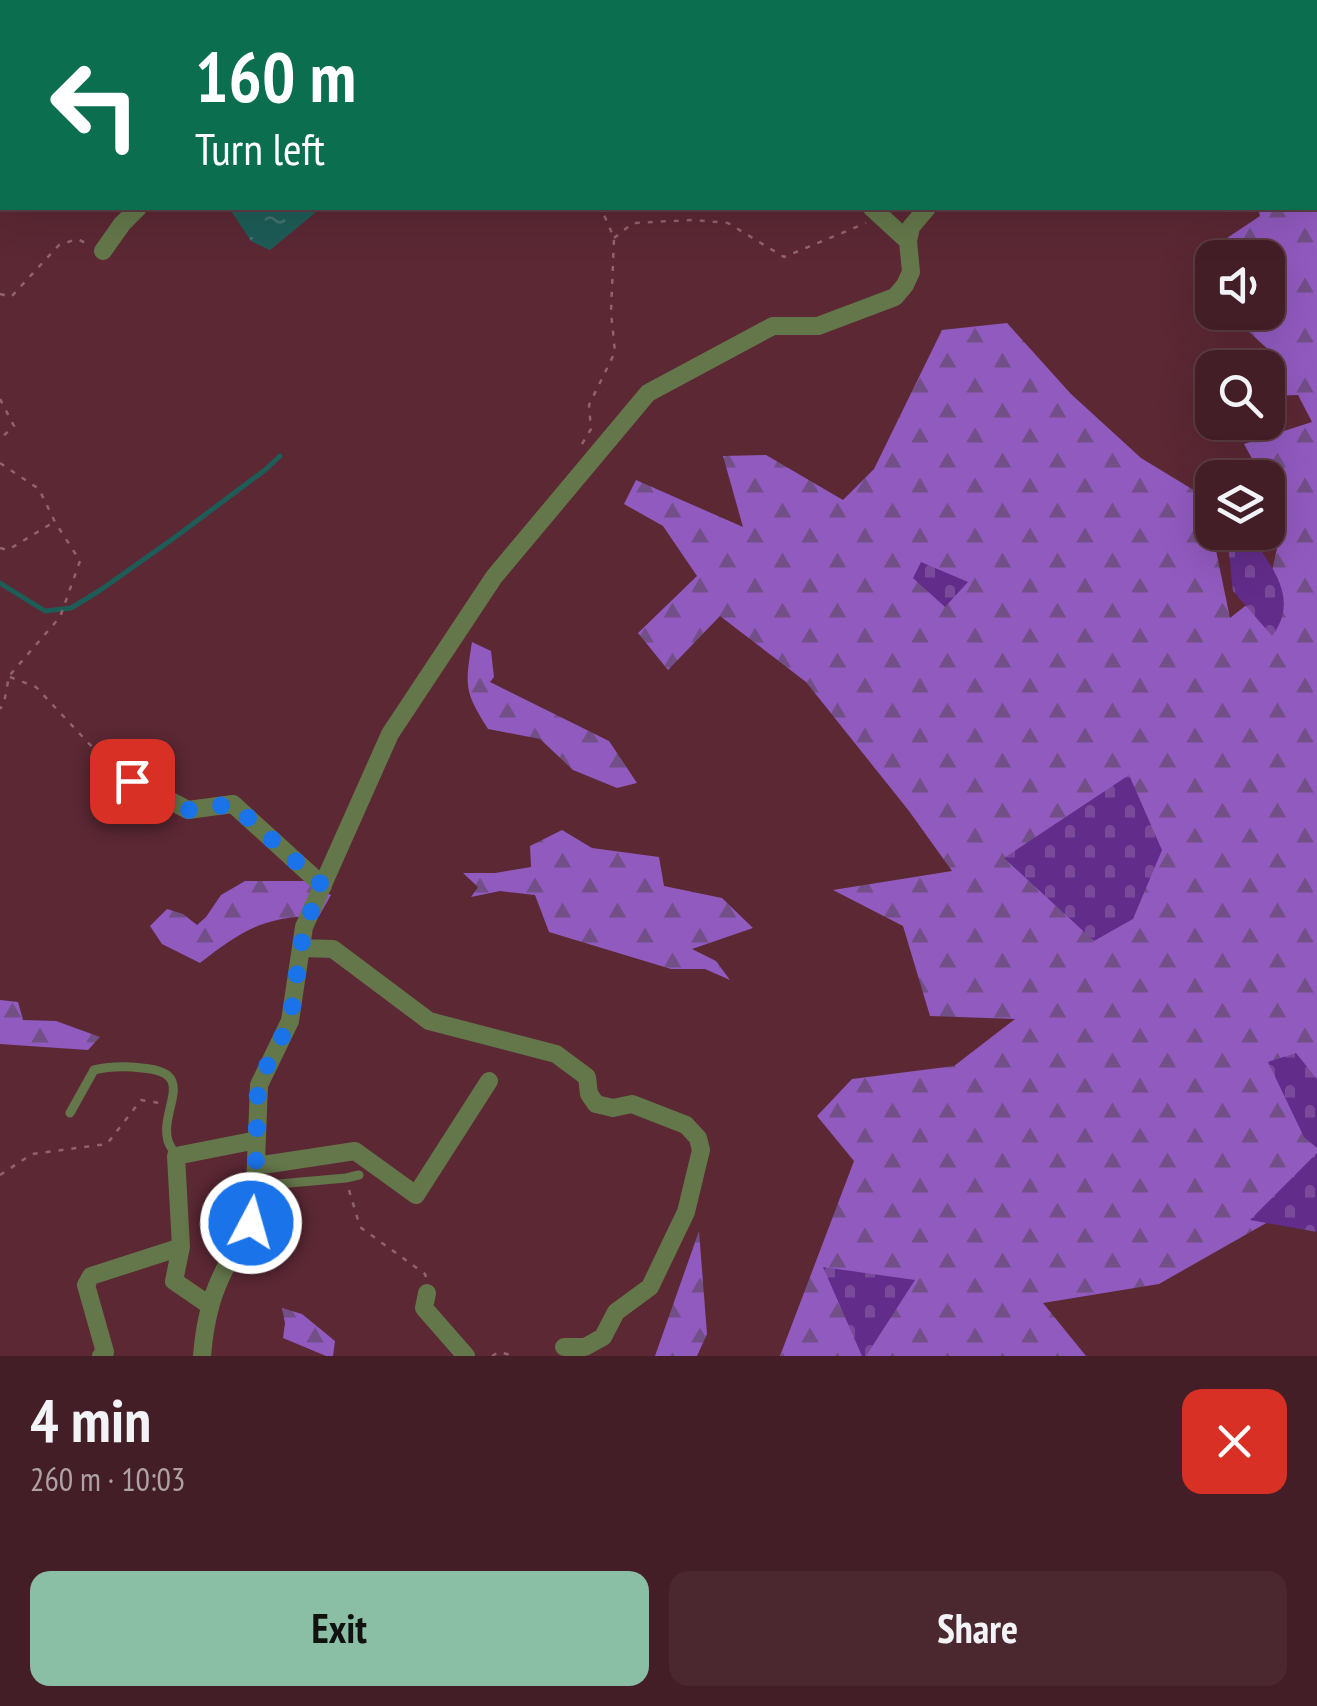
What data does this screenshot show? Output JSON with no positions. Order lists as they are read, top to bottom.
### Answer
{
  "page": {
    "turn": ["160 m", "Turn left"],
    "heading": ["4 min", "260 m · 10:03"],
    "buttons": ["Exit", "Share"]
  }
}
